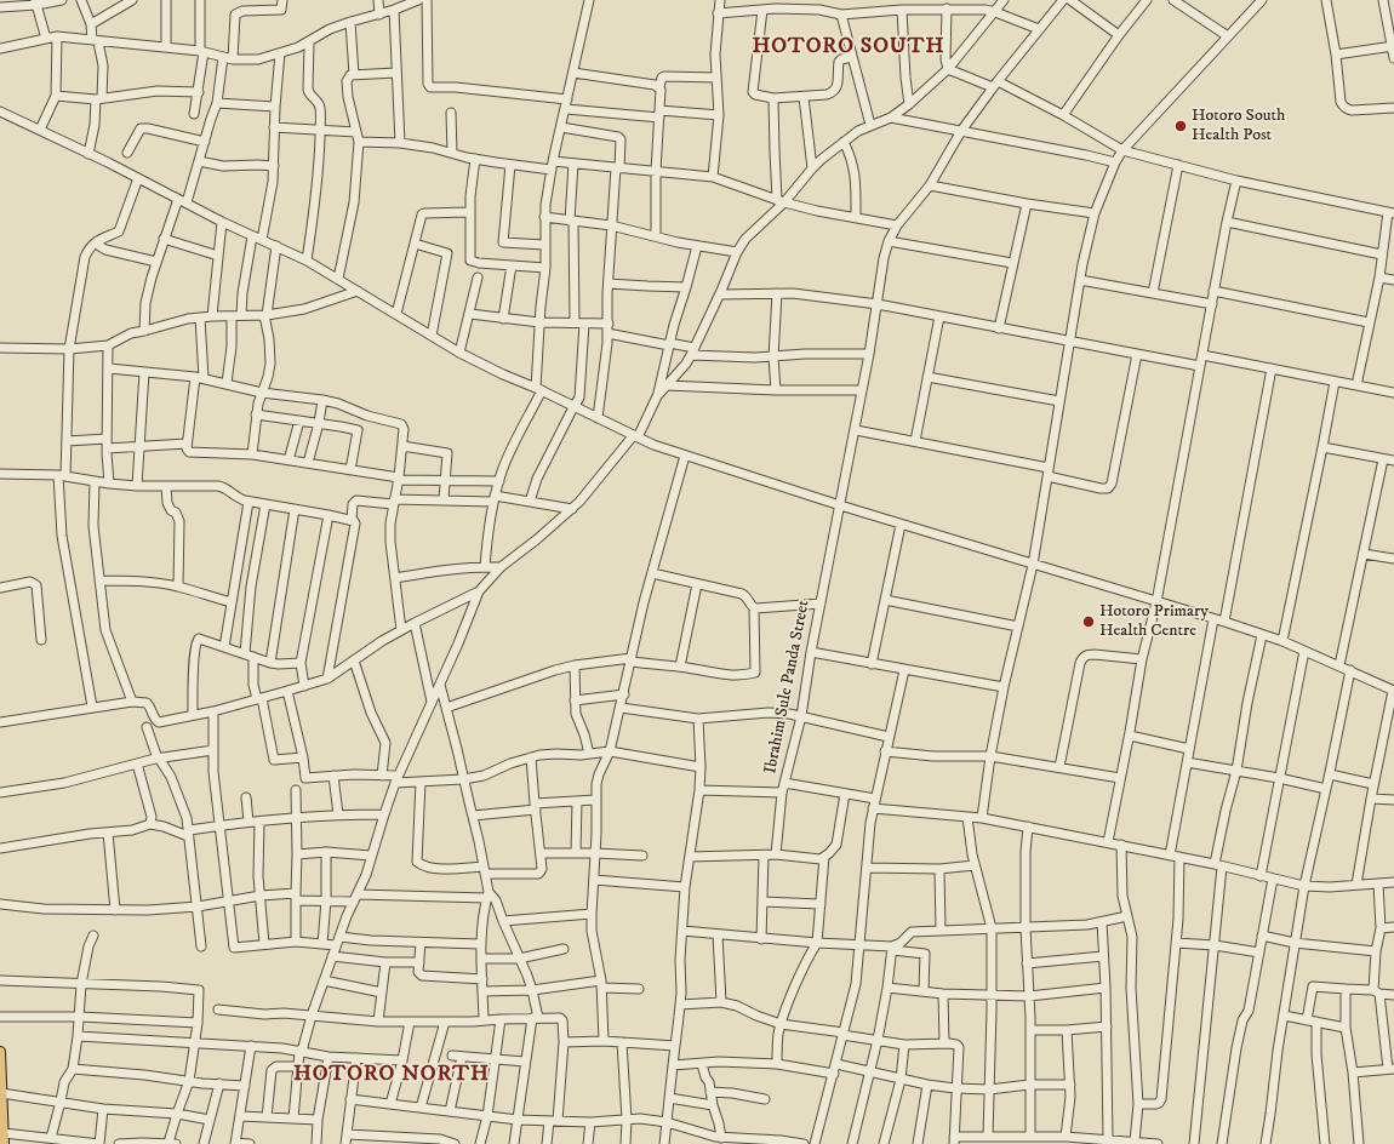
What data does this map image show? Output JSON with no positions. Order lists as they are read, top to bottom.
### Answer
{
  "streets": {
    "street": ["Ibrahim Sule Panda Street"]
  },
  "districts": ["HOTORO SOUTH", "HOTORO NORTH"],
  "places": ["Hotoro South Health Post", "Hotoro Primary Health Centre"]
}
